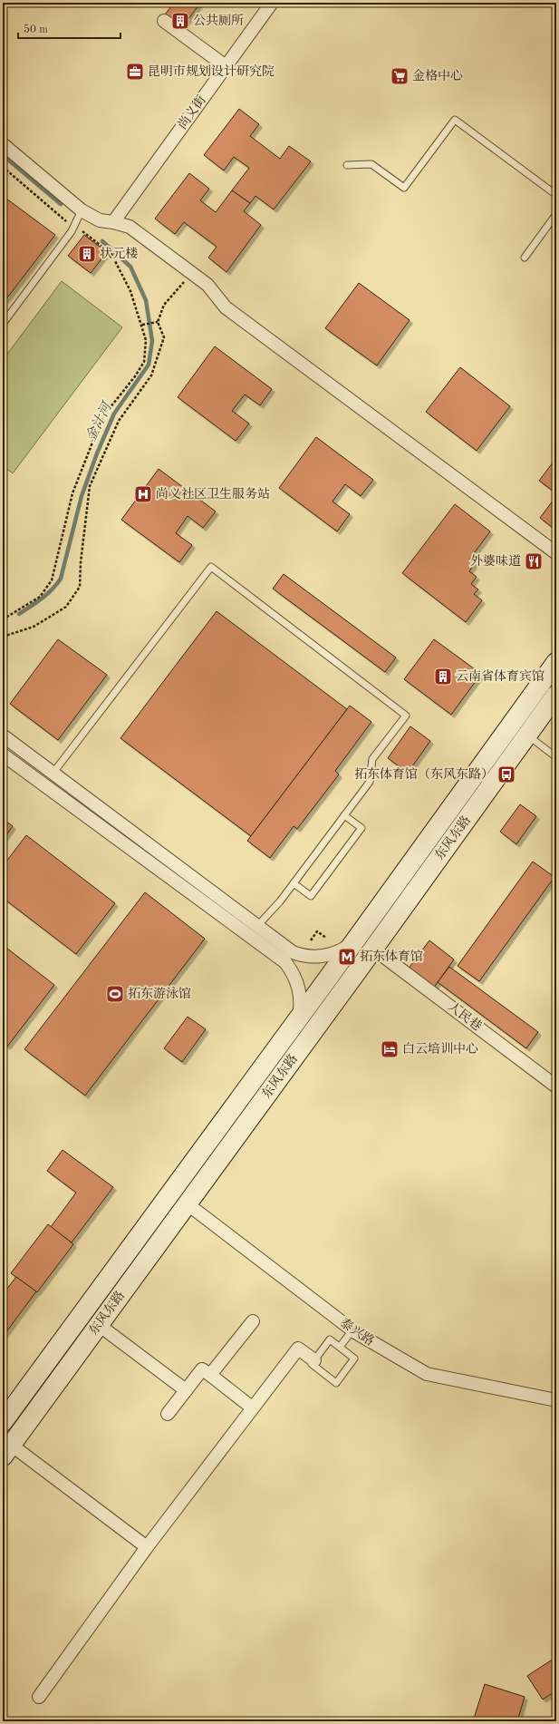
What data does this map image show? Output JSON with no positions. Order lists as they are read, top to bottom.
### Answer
{
  "streets": {
    "main road": ["东风东路"],
    "street": ["尚义街", "人民巷", "泰兴路"]
  },
  "crossings": [
    ["东风东路", "人民巷"],
    ["东风东路", "泰兴路"]
  ],
  "water": ["金汁河"],
  "places": {
    "building": ["公共厕所", "状元楼", "云南省体育宾馆"],
    "office": ["昆明市规划设计研究院"],
    "supermarket": ["金格中心"],
    "hospital": ["尚义社区卫生服务站"],
    "restaurant": ["外婆味道"],
    "bus stop": ["拓东体育馆（东风东路）"],
    "metro station": ["拓东体育馆"],
    "sports": ["拓东游泳馆"],
    "hotel": ["白云培训中心"]
  },
  "scale_bar": "50 m"
}
